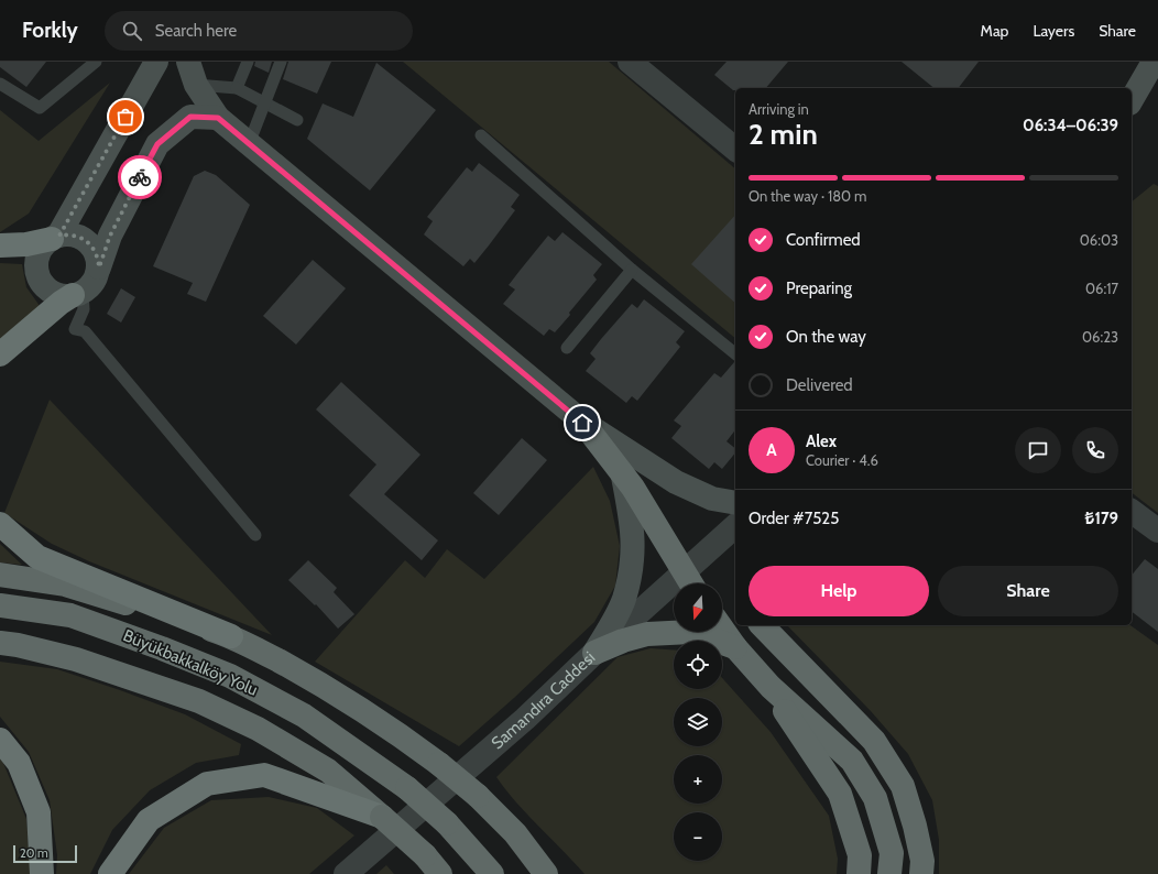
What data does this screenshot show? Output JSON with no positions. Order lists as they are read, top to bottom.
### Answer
{
  "streets": {
    "highway": ["Büyükbakkalköy Yolu"],
    "street": ["Samandıra Caddesi"]
  },
  "scale_bar": "20 m",
  "north": "bottom",
  "page": {
    "header": "Forkly",
    "search": "Search here",
    "nav": ["Map", "Layers", "Share"],
    "heading": ["2 min", "Arriving in", "06:34–06:39"],
    "panel": [
      "Alex",
      "Courier · 4.6",
      "Order #7525",
      "₺179"
    ],
    "bar": "On the way · 180 m",
    "list": [
      ["Confirmed", "06:03"],
      ["Preparing", "06:17"],
      ["On the way", "06:23"],
      "Delivered"
    ],
    "round": "A",
    "buttons": ["Help", "Share"],
    "map_buttons": ["+", "−"],
    "scale": "20 m"
  }
}
